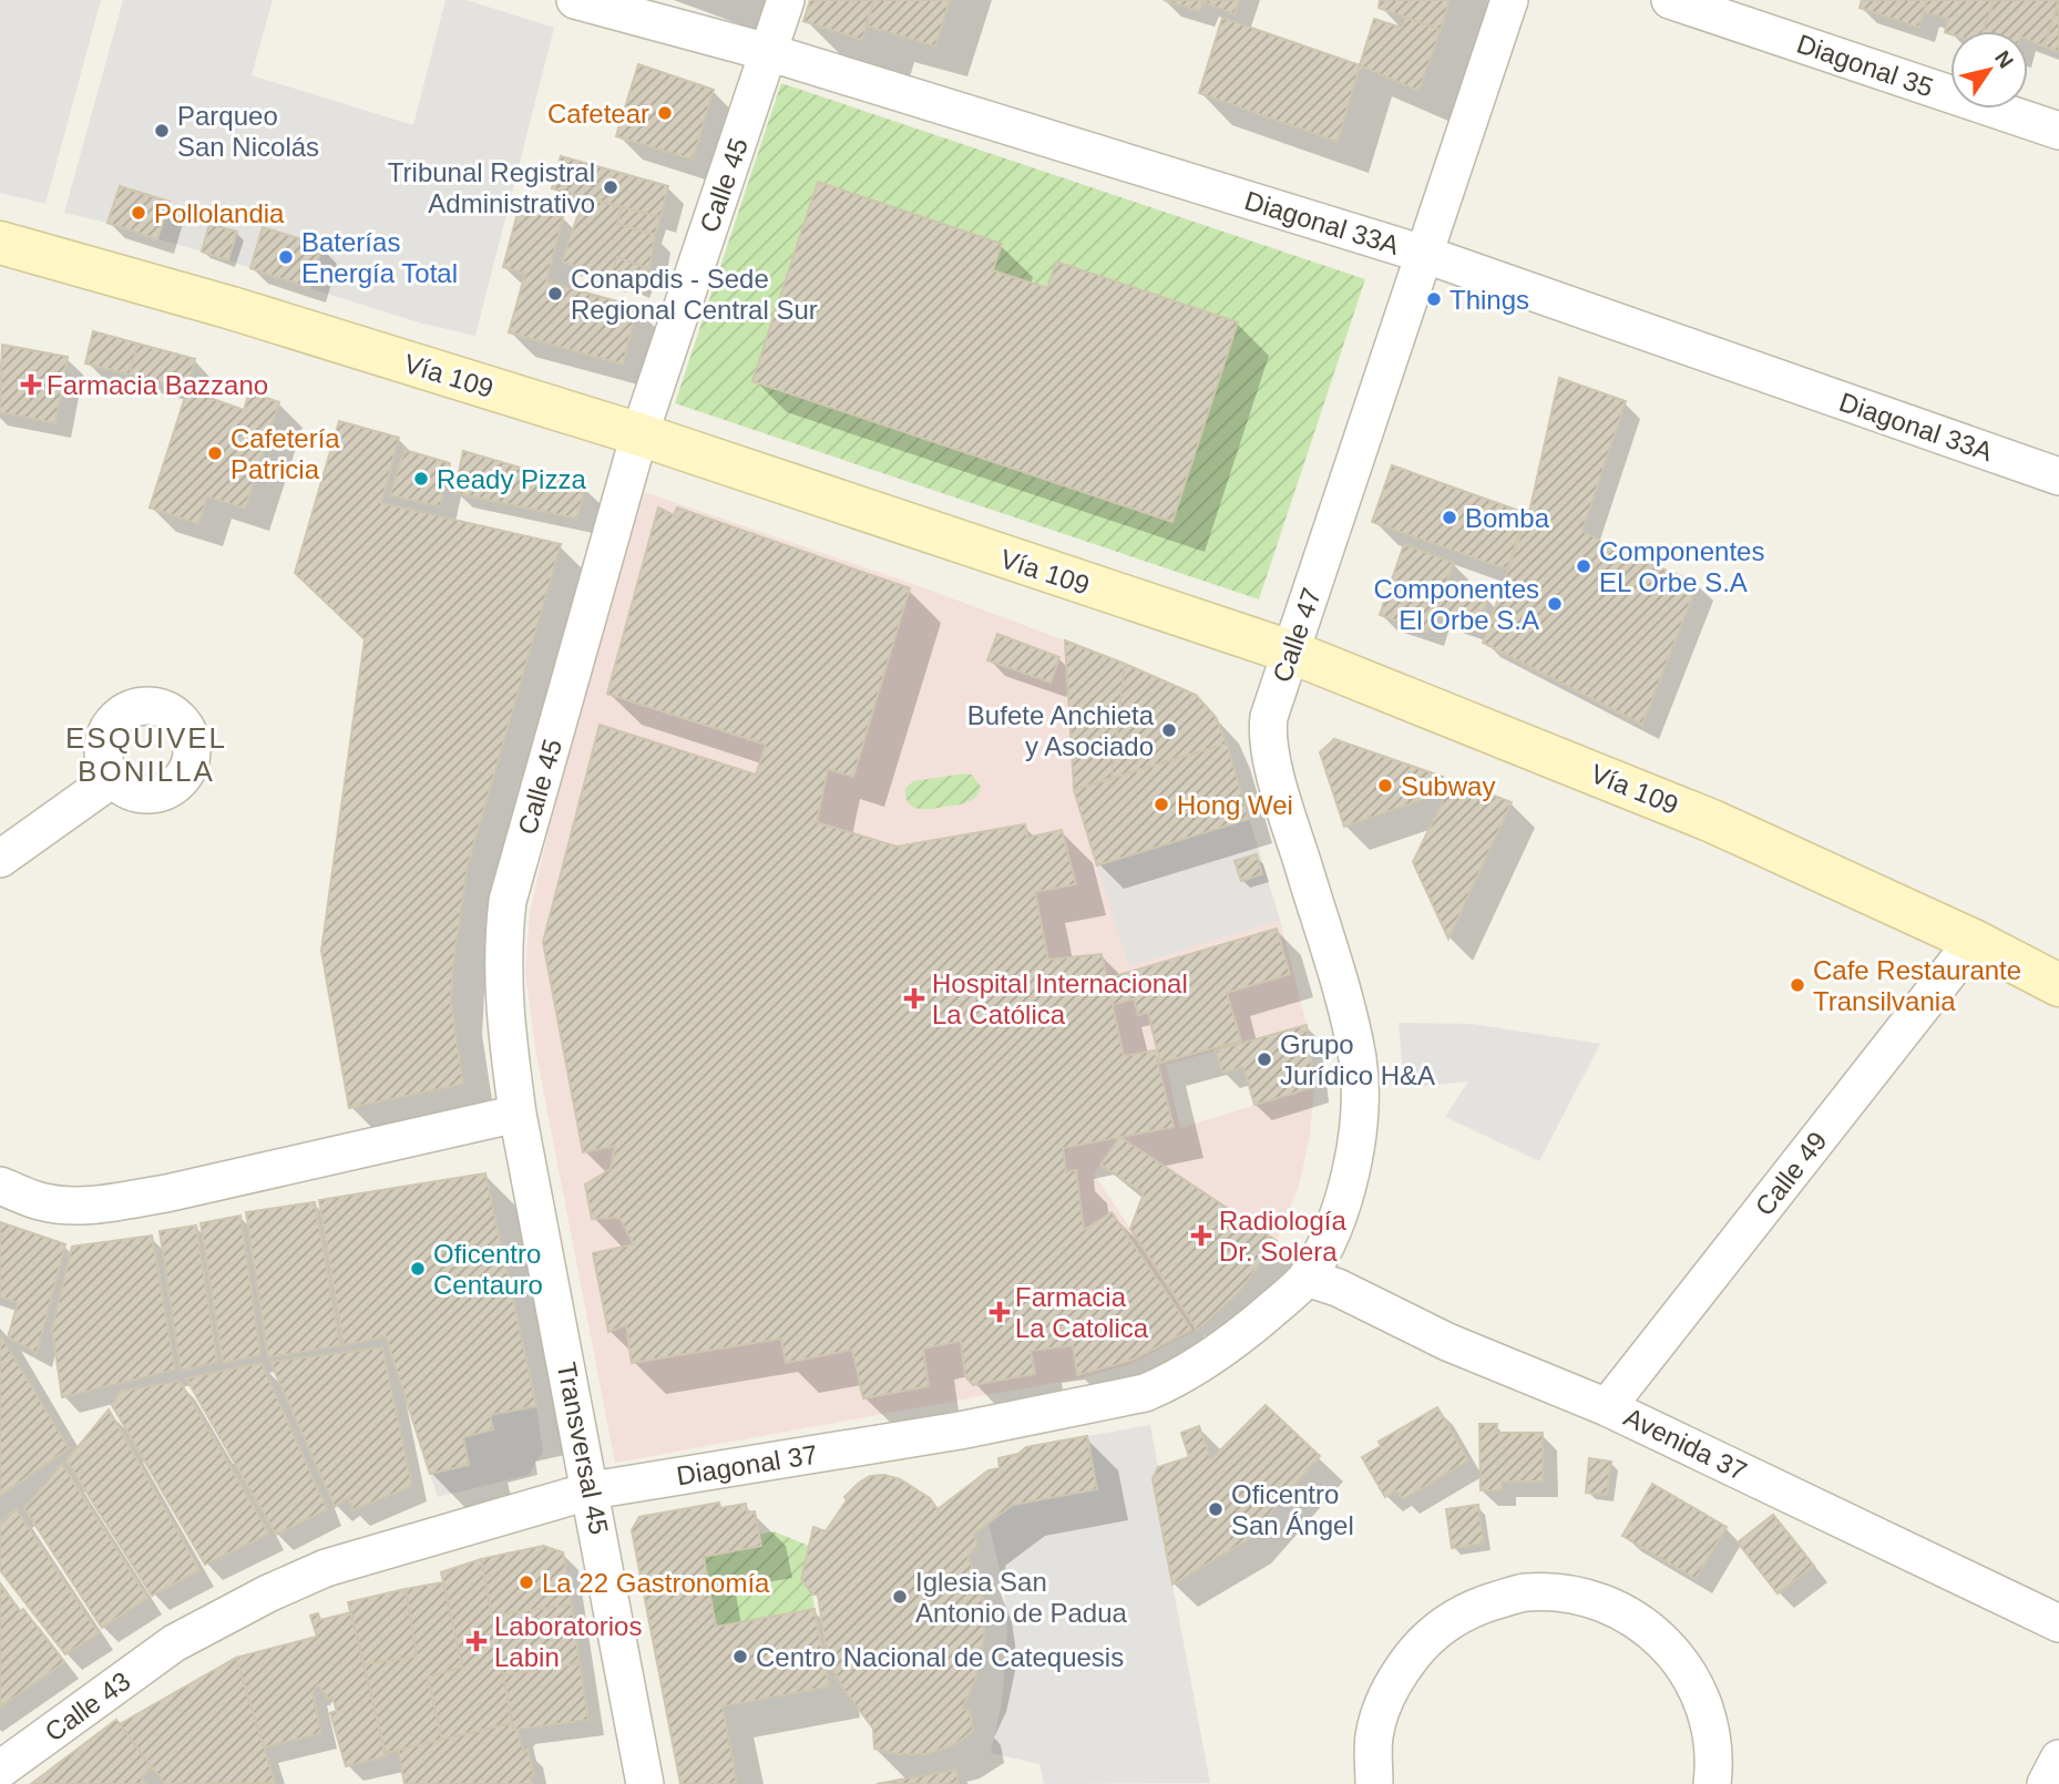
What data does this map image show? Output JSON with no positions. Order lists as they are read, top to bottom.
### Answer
{
  "streets": {
    "main road": ["Vía 109"],
    "street": [
      "Diagonal 35",
      "Calle 45",
      "Diagonal 33A",
      "Calle 47",
      "Calle 49",
      "Avenida 37",
      "Transversal 45",
      "Diagonal 37",
      "Calle 43"
    ]
  },
  "crossings": [
    ["Calle 45", "Diagonal 33A"],
    ["Calle 45", "Vía 109"],
    ["Calle 45", "Transversal 45"],
    ["Diagonal 33A", "Calle 47"],
    ["Vía 109", "Calle 47"],
    ["Vía 109", "Calle 49"],
    ["Calle 47", "Avenida 37"],
    ["Calle 47", "Diagonal 37"],
    ["Calle 49", "Avenida 37"],
    ["Avenida 37", "Diagonal 37"],
    ["Transversal 45", "Diagonal 37"],
    ["Diagonal 37", "Calle 43"]
  ],
  "districts": ["ESQUIVEL BONILLA"],
  "places": {
    "other": [
      "Cafetear",
      "Parqueo San Nicolás",
      "Tribunal Registral Administrativo",
      "Pollolandia",
      "Baterías Energía Total",
      "Conapdis - Sede Regional Central Sur",
      "Things",
      "Cafetería Patricia",
      "Ready Pizza",
      "Bomba",
      "Componentes EL Orbe S.A",
      "Componentes El Orbe S.A",
      "Bufete Anchieta y Asociado",
      "Subway",
      "Hong Wei",
      "Cafe Restaurante Transilvania",
      "Grupo Jurídico H&A",
      "Oficentro Centauro",
      "Oficentro San Ángel",
      "La 22 Gastronomía",
      "Iglesia San Antonio de Padua",
      "Centro Nacional de Catequesis"
    ],
    "health": [
      "Farmacia Bazzano",
      "Hospital Internacional La Católica",
      "Radiología Dr. Solera",
      "Farmacia La Catolica",
      "Laboratorios Labin"
    ]
  },
  "north": "top right"
}
